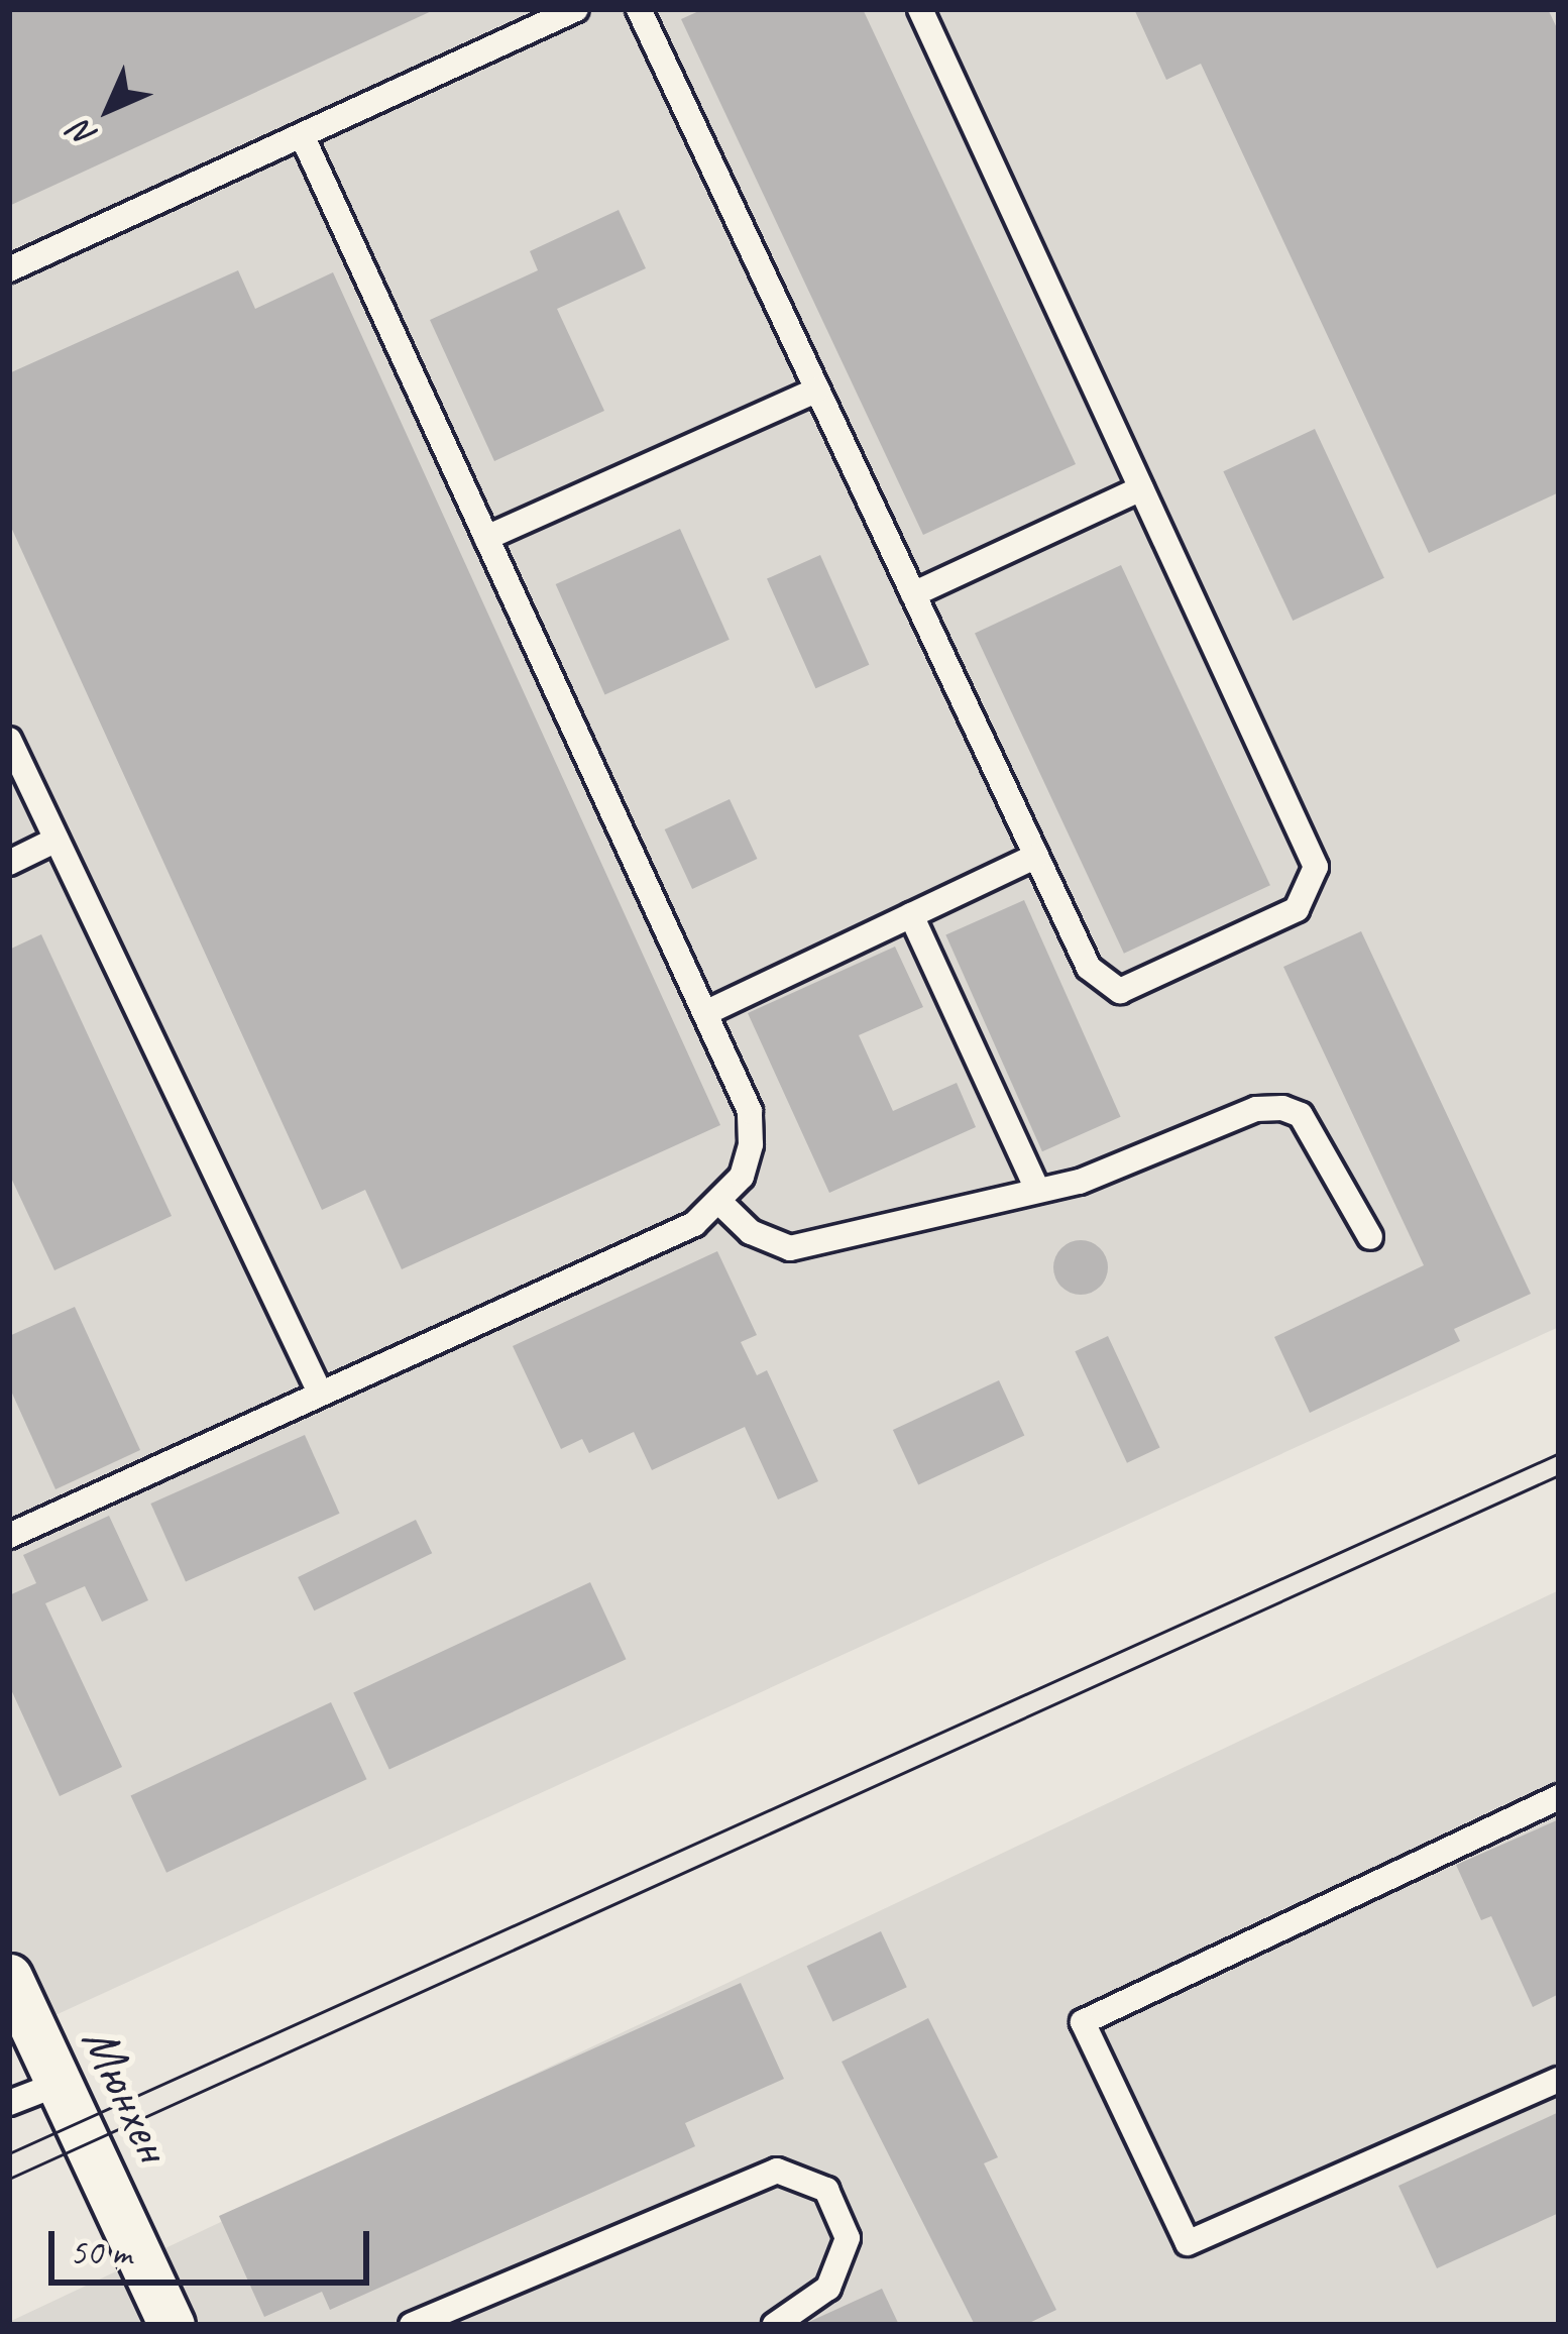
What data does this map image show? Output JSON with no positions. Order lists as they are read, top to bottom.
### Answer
{
  "streets": {
    "street": ["Мюнхен"]
  },
  "scale_bar": "50 m",
  "north": "bottom left"
}
